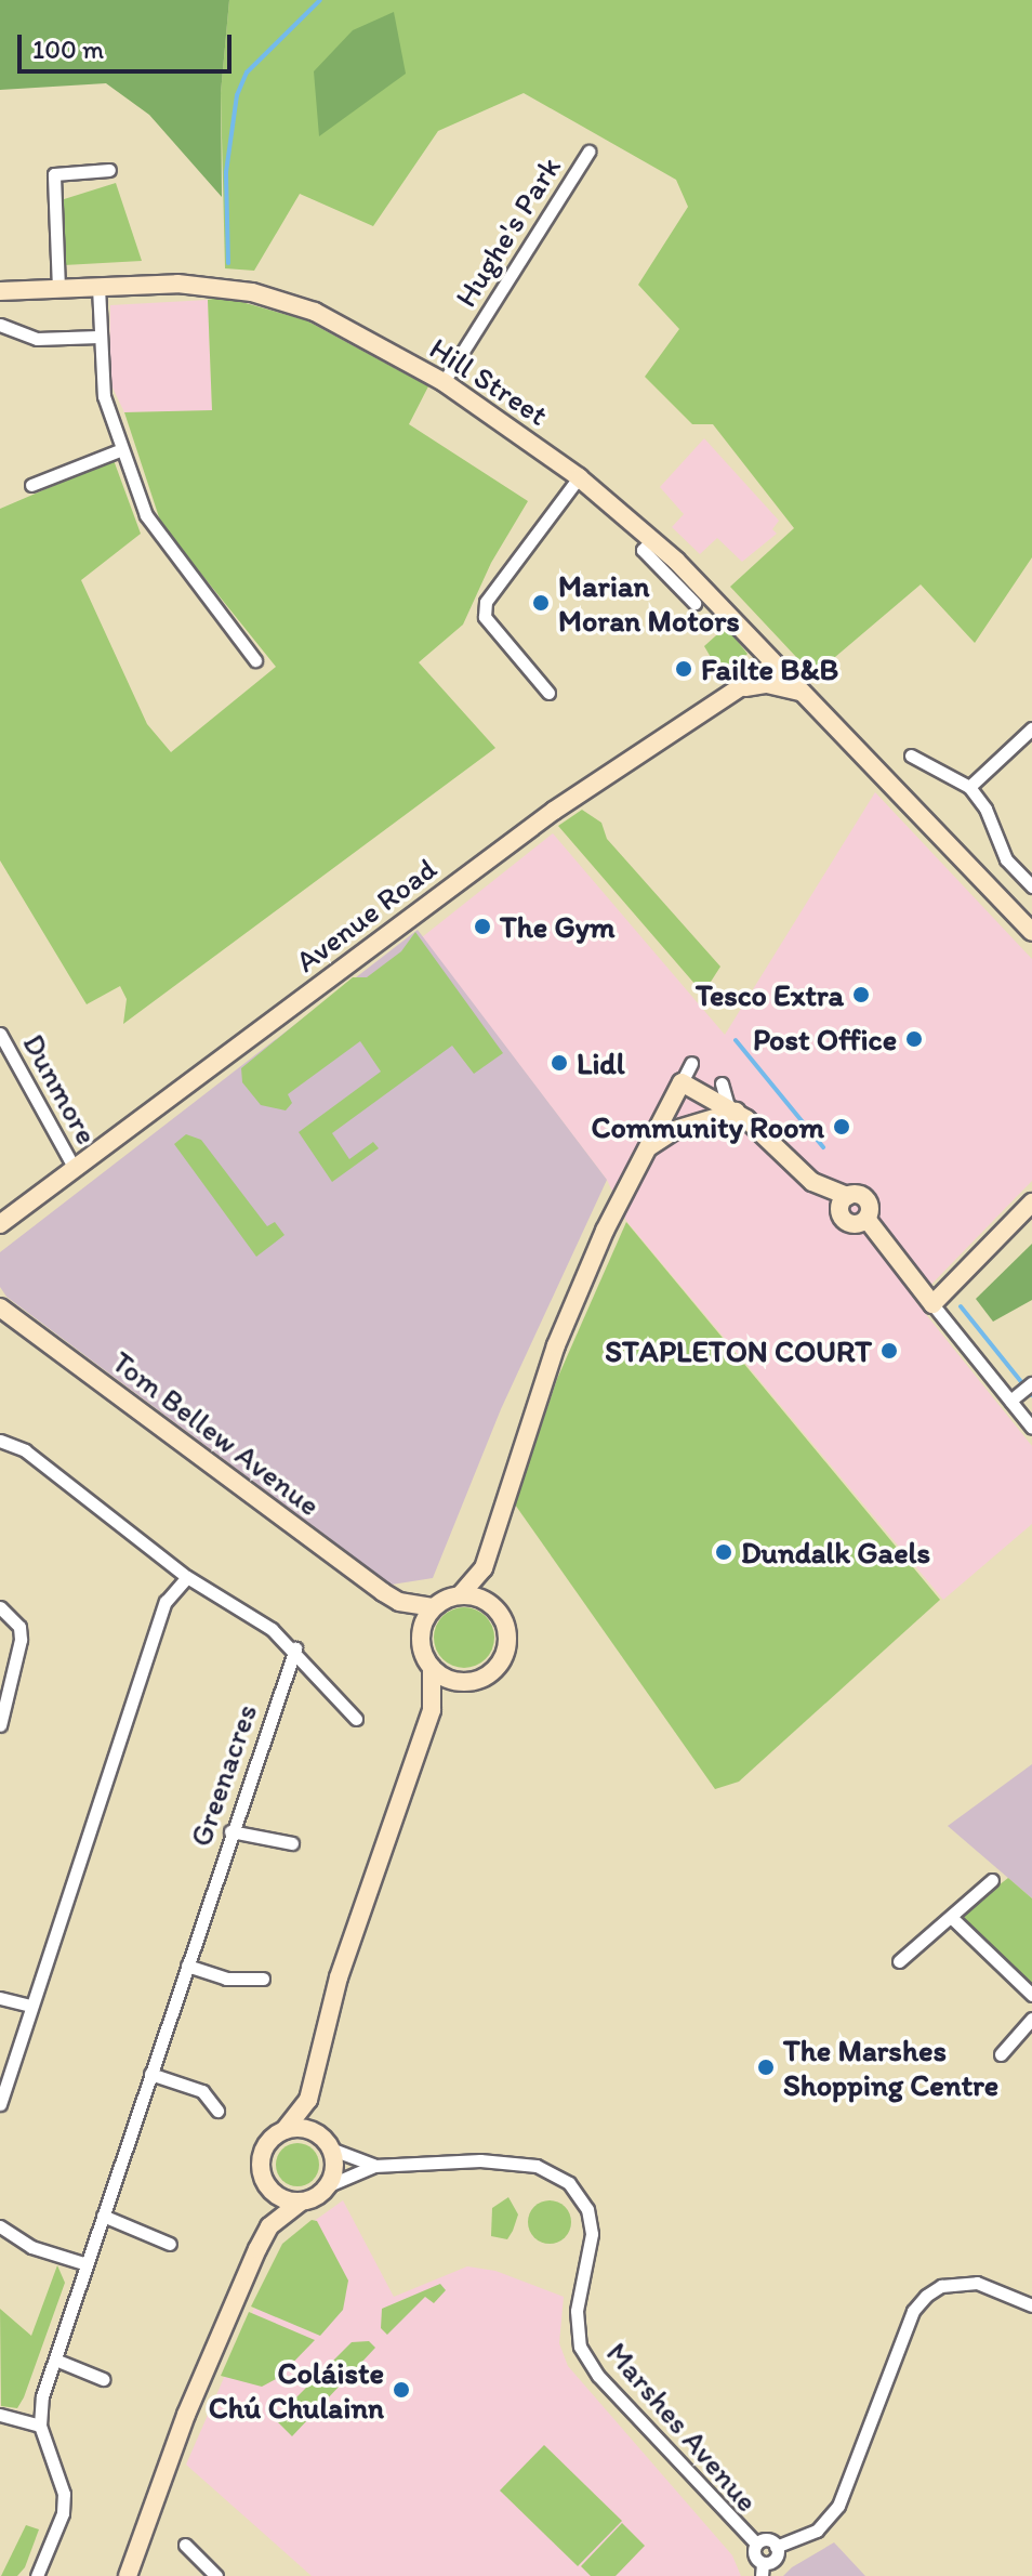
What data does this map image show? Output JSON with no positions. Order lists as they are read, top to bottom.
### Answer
{
  "streets": {
    "street": [
      "Hughe's Park",
      "Hill Street",
      "Avenue Road",
      "Dunmore",
      "Tom Bellew Avenue",
      "Greenacres",
      "Marshes Avenue"
    ]
  },
  "crossings": [
    ["Hughe's Park", "Hill Street"],
    ["Hill Street", "Avenue Road"],
    ["Avenue Road", "Dunmore"]
  ],
  "places": [
    "Marian Moran Motors",
    "Failte B&B",
    "The Gym",
    "Tesco Extra",
    "Post Office",
    "Lidl",
    "Community Room",
    "STAPLETON COURT",
    "Dundalk Gaels",
    "The Marshes Shopping Centre",
    "Coláiste Chú Chulainn"
  ],
  "scale_bar": "100 m"
}
